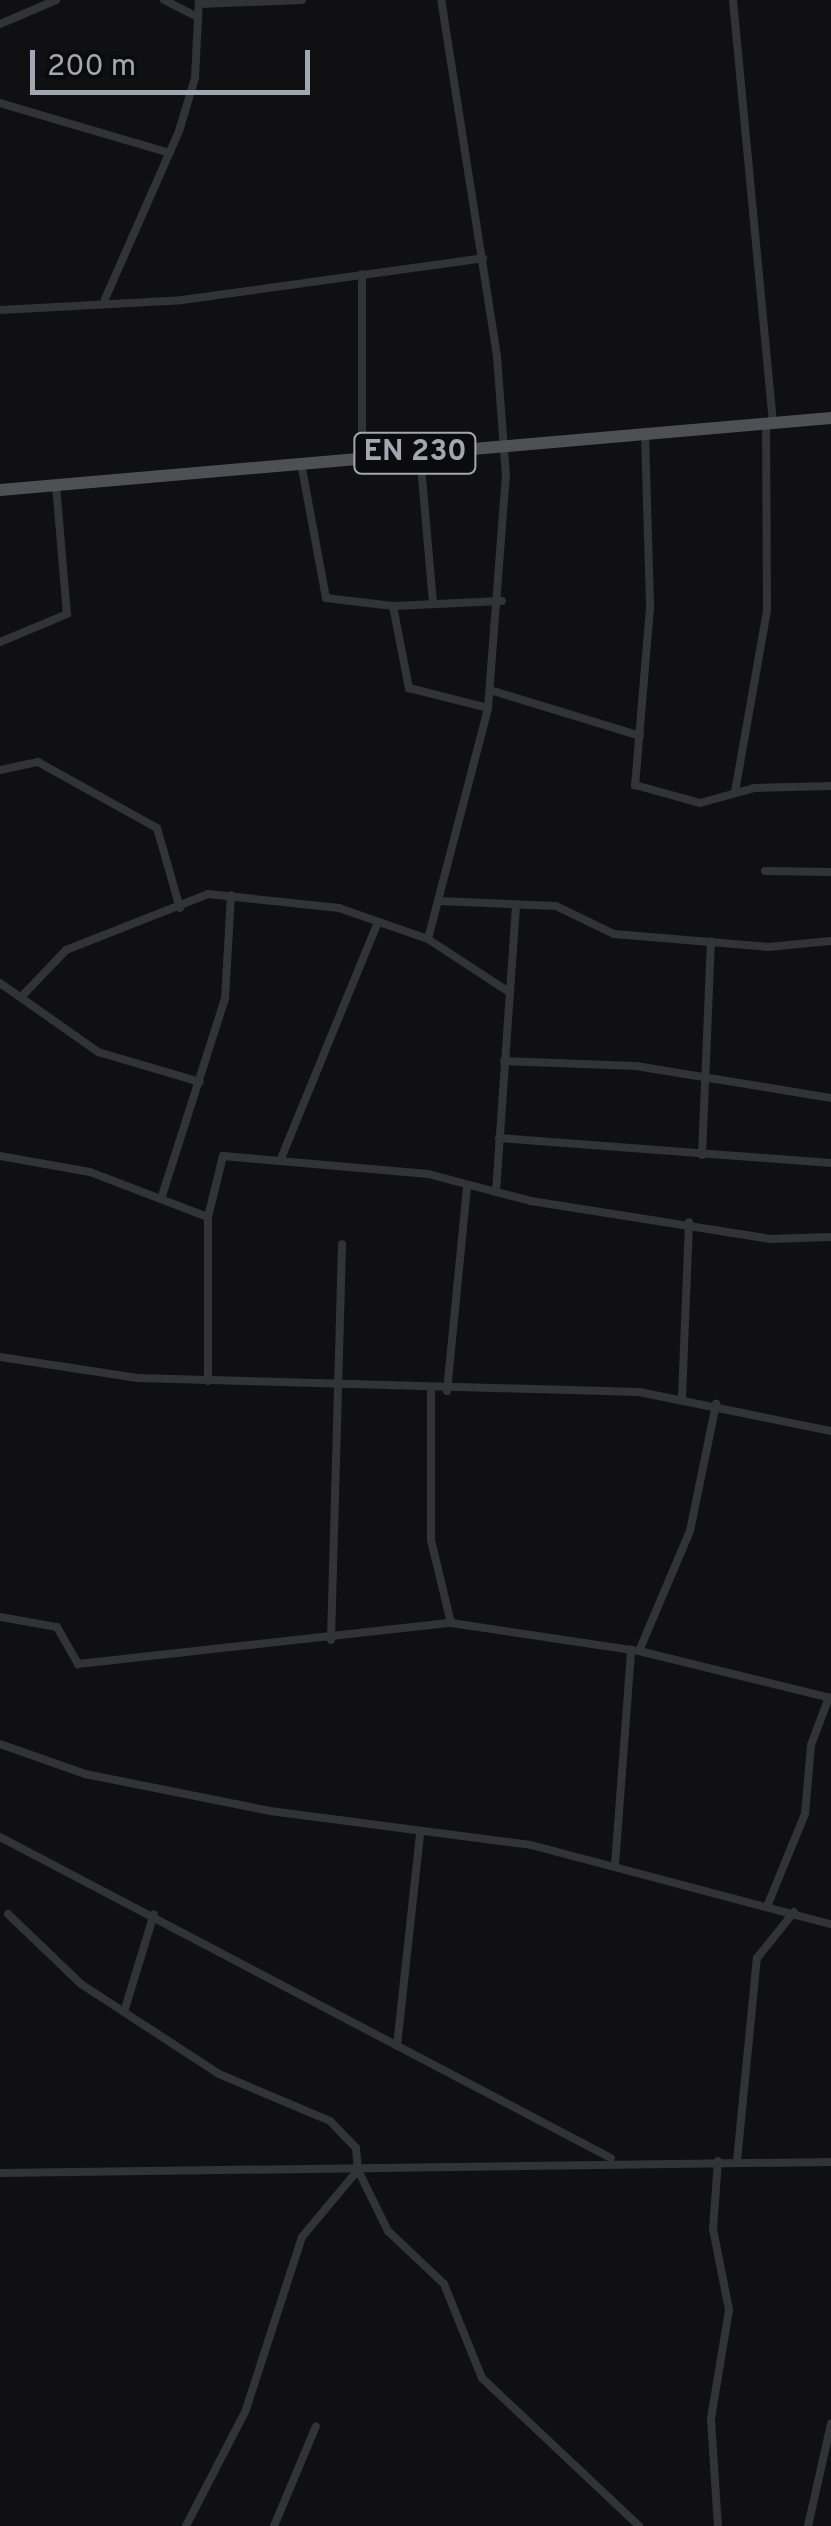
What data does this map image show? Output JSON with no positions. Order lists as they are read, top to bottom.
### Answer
{
  "streets": {
    "main road": ["EN 230"]
  },
  "scale_bar": "200 m"
}
